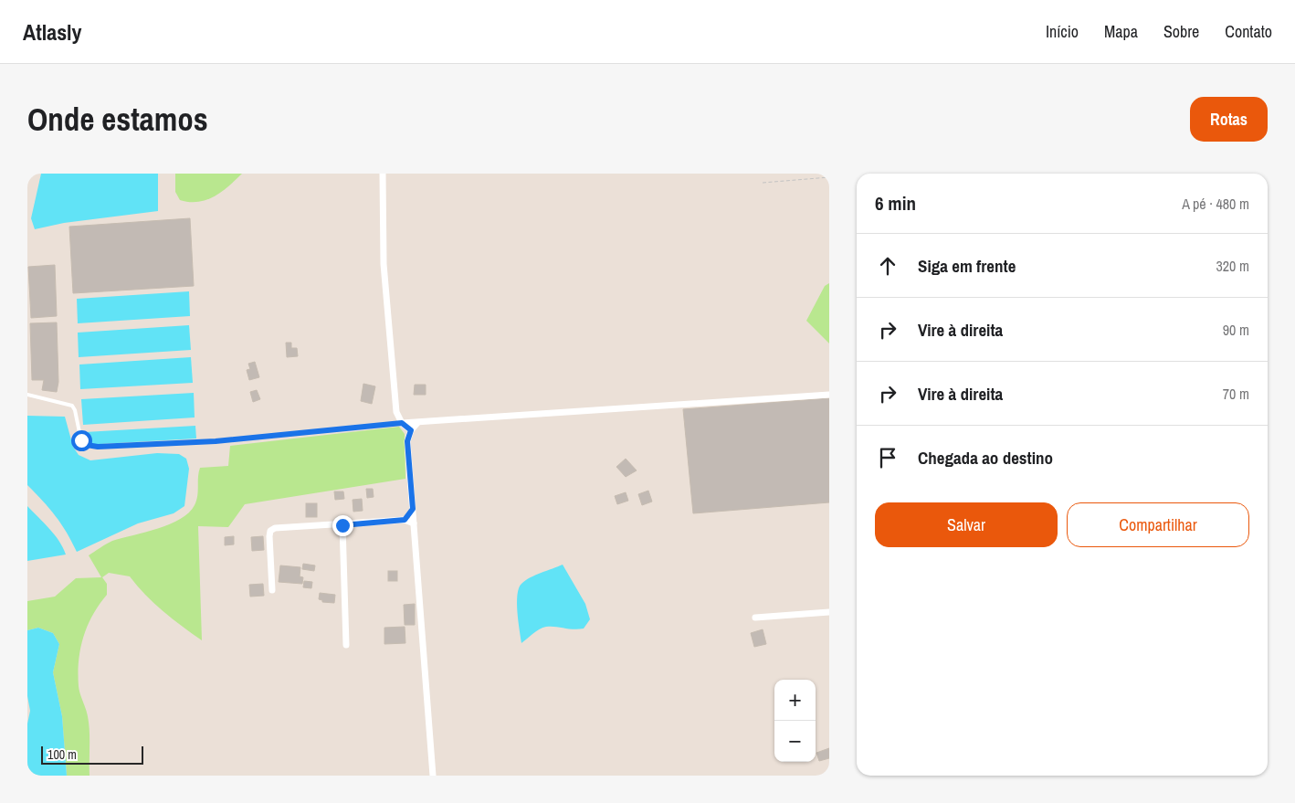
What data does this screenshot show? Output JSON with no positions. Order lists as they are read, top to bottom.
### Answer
{
  "scale_bar": "100 m",
  "page": {
    "header": "Atlasly",
    "nav": [
      "Início",
      "Mapa",
      "Sobre",
      "Contato"
    ],
    "buttons": [
      "Rotas",
      ["Salvar", "Compartilhar"]
    ],
    "title": "Onde estamos",
    "heading": ["6 min", "A pé · 480 m"],
    "list": [
      ["Siga em frente", "320 m"],
      ["Vire à direita", "90 m"],
      ["Vire à direita", "70 m"],
      "Chegada ao destino"
    ],
    "map_buttons": ["+", "−"],
    "scale": "100 m"
  }
}
